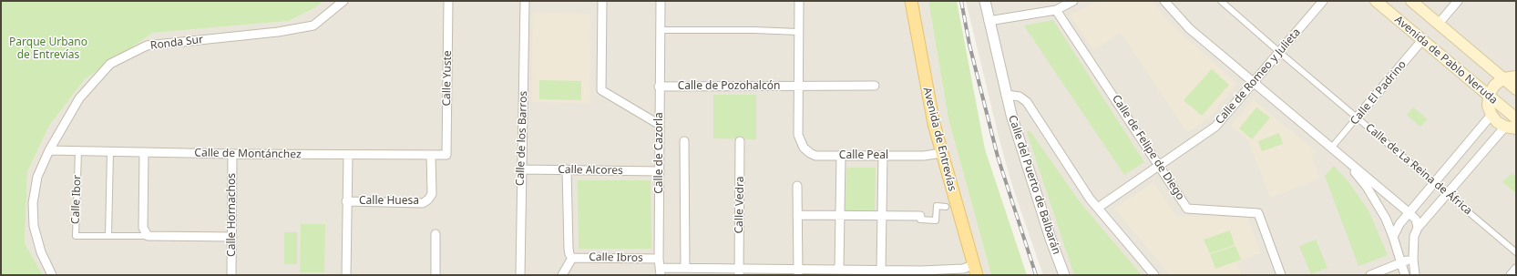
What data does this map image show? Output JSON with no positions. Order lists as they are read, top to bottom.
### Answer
{
  "streets": {
    "main road": ["Avenida de Pablo Neruda", "Avenida de Entrevías"],
    "street": [
      "Ronda Sur",
      "Calle de Romeo y Julieta",
      "Calle Yuste",
      "Calle de Pozohalcón",
      "Calle El Padrino",
      "Calle de los Barros",
      "Calle de Felipe de Diego",
      "Calle de Cazorla",
      "Calle de Montánchez",
      "Calle Peal",
      "Calle de La Reina de África",
      "Calle Alcores",
      "Calle del Puerto de Balbarán",
      "Calle Ibor",
      "Calle Huesa",
      "Calle Vedra",
      "Calle Hornachos",
      "Calle Ibros"
    ]
  },
  "crossings": [
    ["Ronda Sur", "Calle de Montánchez"],
    ["Avenida de Pablo Neruda", "Calle El Padrino"],
    ["Calle de Romeo y Julieta", "Calle de Felipe de Diego"],
    ["Calle de Romeo y Julieta", "Calle de La Reina de África"],
    ["Calle de Romeo y Julieta", "Calle del Puerto de Balbarán"],
    ["Calle Yuste", "Calle de Montánchez"],
    ["Calle de Pozohalcón", "Calle de Cazorla"],
    ["Calle de Pozohalcón", "Calle Peal"],
    ["Calle El Padrino", "Calle de La Reina de África"],
    ["Calle de los Barros", "Calle Alcores"],
    ["Avenida de Entrevías", "Calle Peal"],
    ["Calle de Cazorla", "Calle Alcores"],
    ["Calle de Cazorla", "Calle Ibros"],
    ["Calle de Montánchez", "Calle Ibor"],
    ["Calle de Montánchez", "Calle Huesa"],
    ["Calle de Montánchez", "Calle Hornachos"],
    ["Calle Ibor", "Calle Hornachos"]
  ],
  "parks": ["Parque Urbano de Entrevías"]
}
